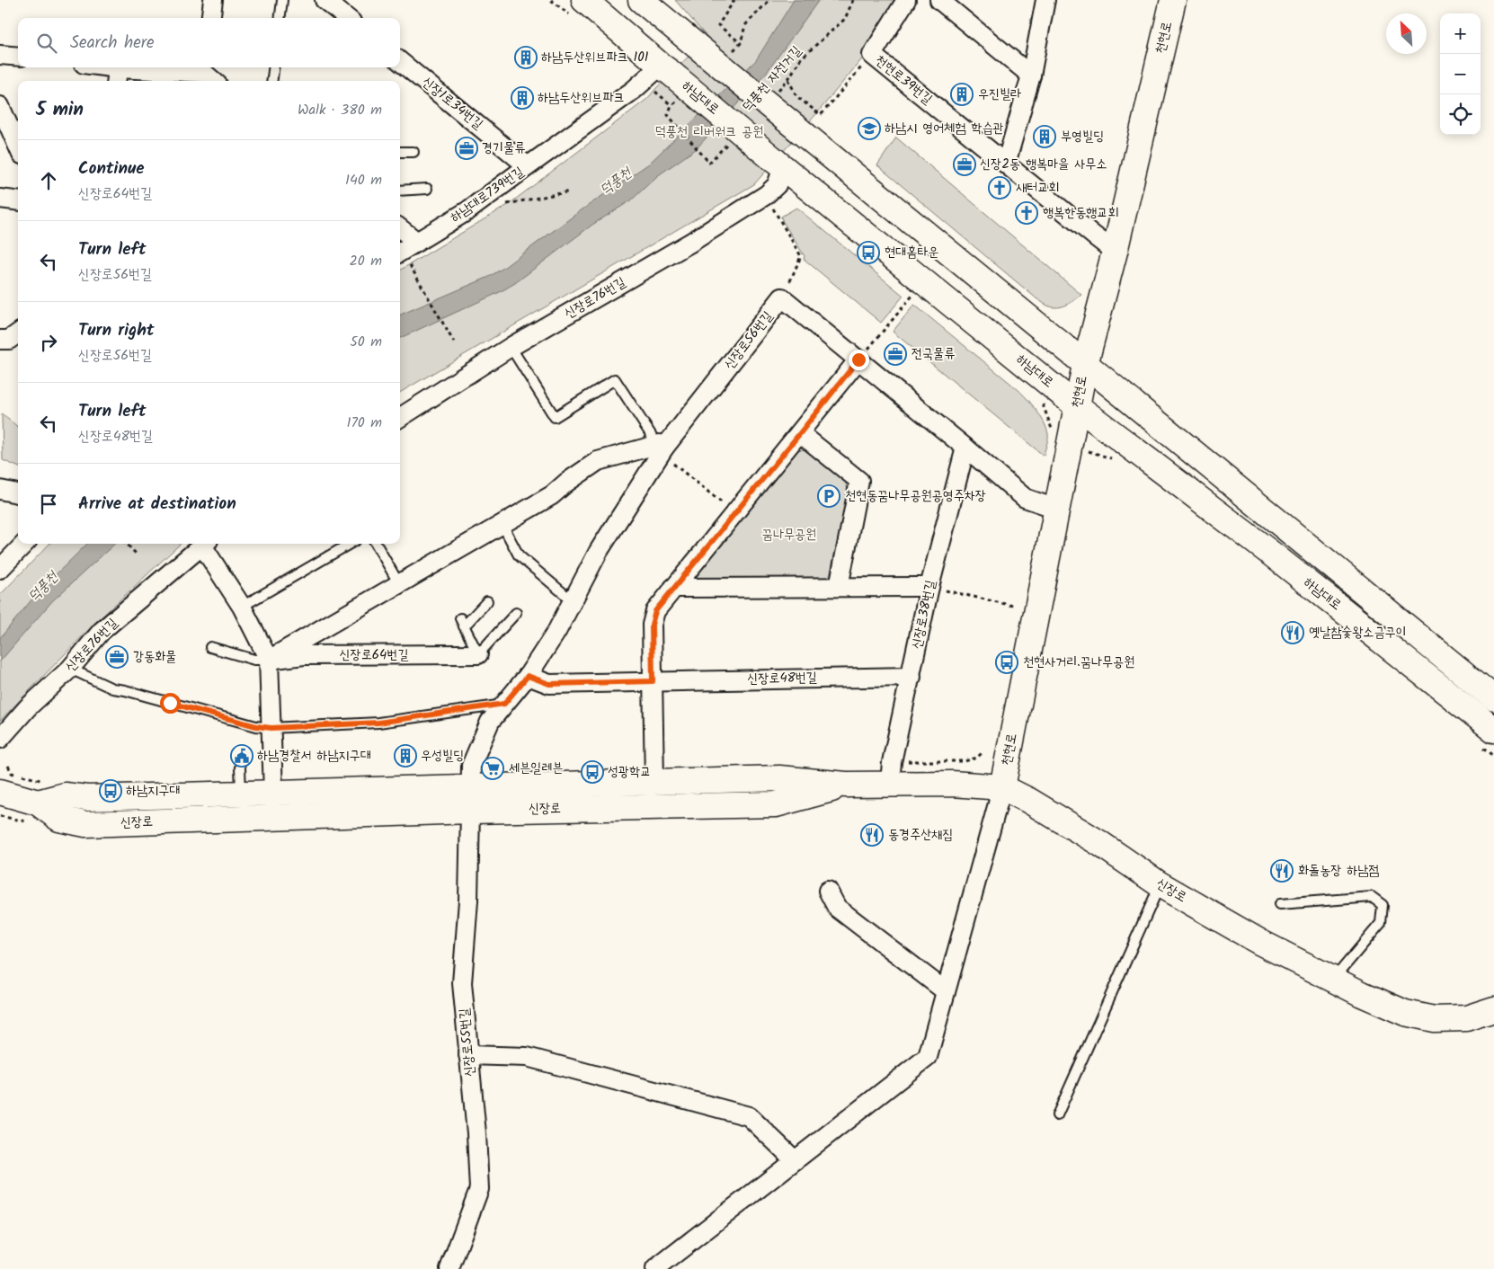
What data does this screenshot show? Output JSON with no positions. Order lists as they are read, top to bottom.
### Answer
{
  "streets": {
    "main road": ["천현로", "하남대로", "신장로"],
    "street": [
      "천현로39번길",
      "신장1로34번길",
      "하남대로739번길",
      "신장로76번길",
      "신장로56번길",
      "신장로38번길",
      "신장로64번길",
      "신장로48번길",
      "신장로55번길"
    ],
    "path": ["덕풍천 자전거길"]
  },
  "crossings": [
    ["천현로", "천현로39번길"],
    ["천현로", "하남대로"],
    ["천현로", "신장로56번길"],
    ["천현로", "신장로"],
    ["하남대로", "하남대로739번길"],
    ["하남대로", "신장로76번길"],
    ["신장1로34번길", "하남대로739번길"],
    ["신장로56번길", "신장로38번길"],
    ["신장로56번길", "신장로"],
    ["신장로56번길", "신장로55번길"],
    ["신장로38번길", "신장로48번길"],
    ["신장로38번길", "신장로"],
    ["신장로", "신장로55번길"]
  ],
  "water": ["덕풍천"],
  "parks": ["덕풍천 리버워크 공원", "꿈나무공원"],
  "places": {
    "building": [
      "하남두산위브파크 101",
      "우진빌라",
      "하남두산위브파크",
      "부영빌딩",
      "우성빌딩"
    ],
    "school or university": ["하남시 영어체험 학습관"],
    "office": [
      "경기물류",
      "신장2동 행복마을 사무소",
      "전국물류",
      "강동화물"
    ],
    "church": ["새터교회", "행복한동행교회"],
    "bus stop": [
      "현대홈타운",
      "천현사거리.꿈나무공원",
      "성광학교",
      "하남지구대"
    ],
    "parking": ["천현동꿈나무공원공영주차장"],
    "restaurant": ["옛날참숯왕소금구이", "동경주산채집", "화돌농장 하남점"],
    "public building": ["하남경찰서 하남지구대"],
    "supermarket": ["세븐일레븐"]
  },
  "north": "top left",
  "page": {
    "map_buttons": ["+", "−"],
    "search": "Search here",
    "heading": ["5 min", "Walk · 380 m"],
    "list": [
      ["Continue", "신장로64번길", "140 m"],
      ["Turn left", "신장로56번길", "20 m"],
      ["Turn right", "신장로56번길", "50 m"],
      ["Turn left", "신장로48번길", "170 m"],
      "Arrive at destination"
    ]
  }
}
